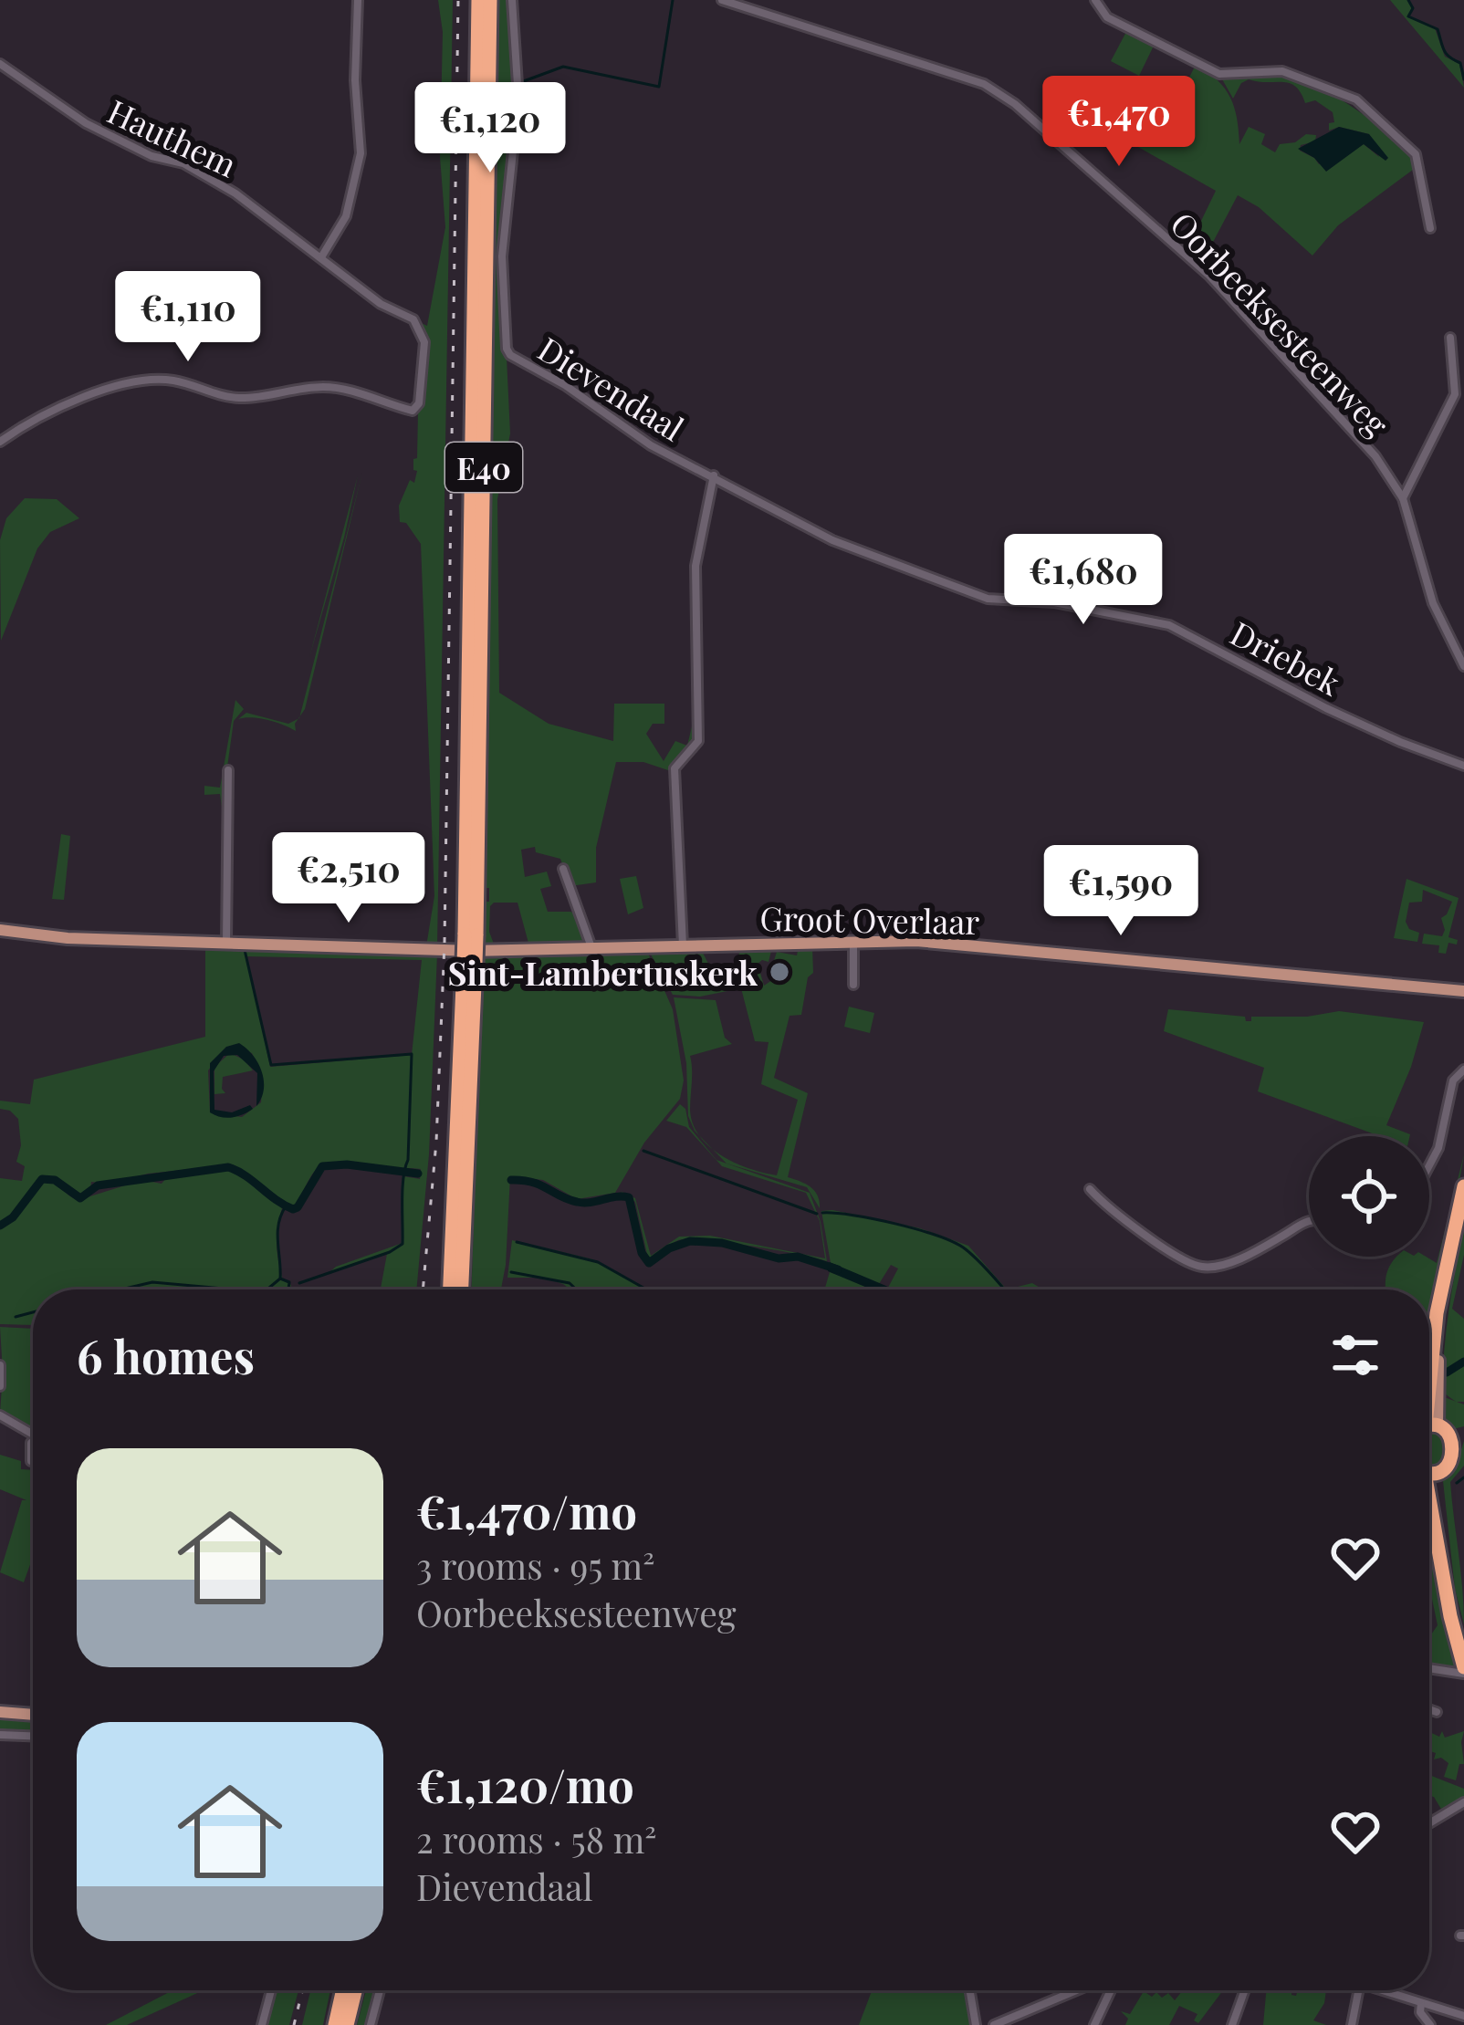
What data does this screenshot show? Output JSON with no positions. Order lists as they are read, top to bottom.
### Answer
{
  "streets": {
    "highway": ["E40"],
    "main road": ["Groot Overlaar"],
    "street": [
      "Hauthem",
      "Oorbeeksesteenweg",
      "Dievendaal",
      "Driebek"
    ]
  },
  "crossings": [
    ["Dievendaal", "Driebek"],
    ["E40", "Groot Overlaar"]
  ],
  "places": ["Sint-Lambertuskerk"],
  "page": {
    "price": [
      "€1,470",
      "€1,120",
      "€1,110",
      "€1,680",
      "€2,510",
      "€1,590"
    ],
    "heading": "6 homes",
    "list": [
      {
        "name": "€1,470/mo",
        "note": "3 rooms · 95 m² · Oorbeeksesteenweg"
      },
      {
        "name": "€1,120/mo",
        "note": "2 rooms · 58 m² · Dievendaal"
      }
    ]
  }
}
